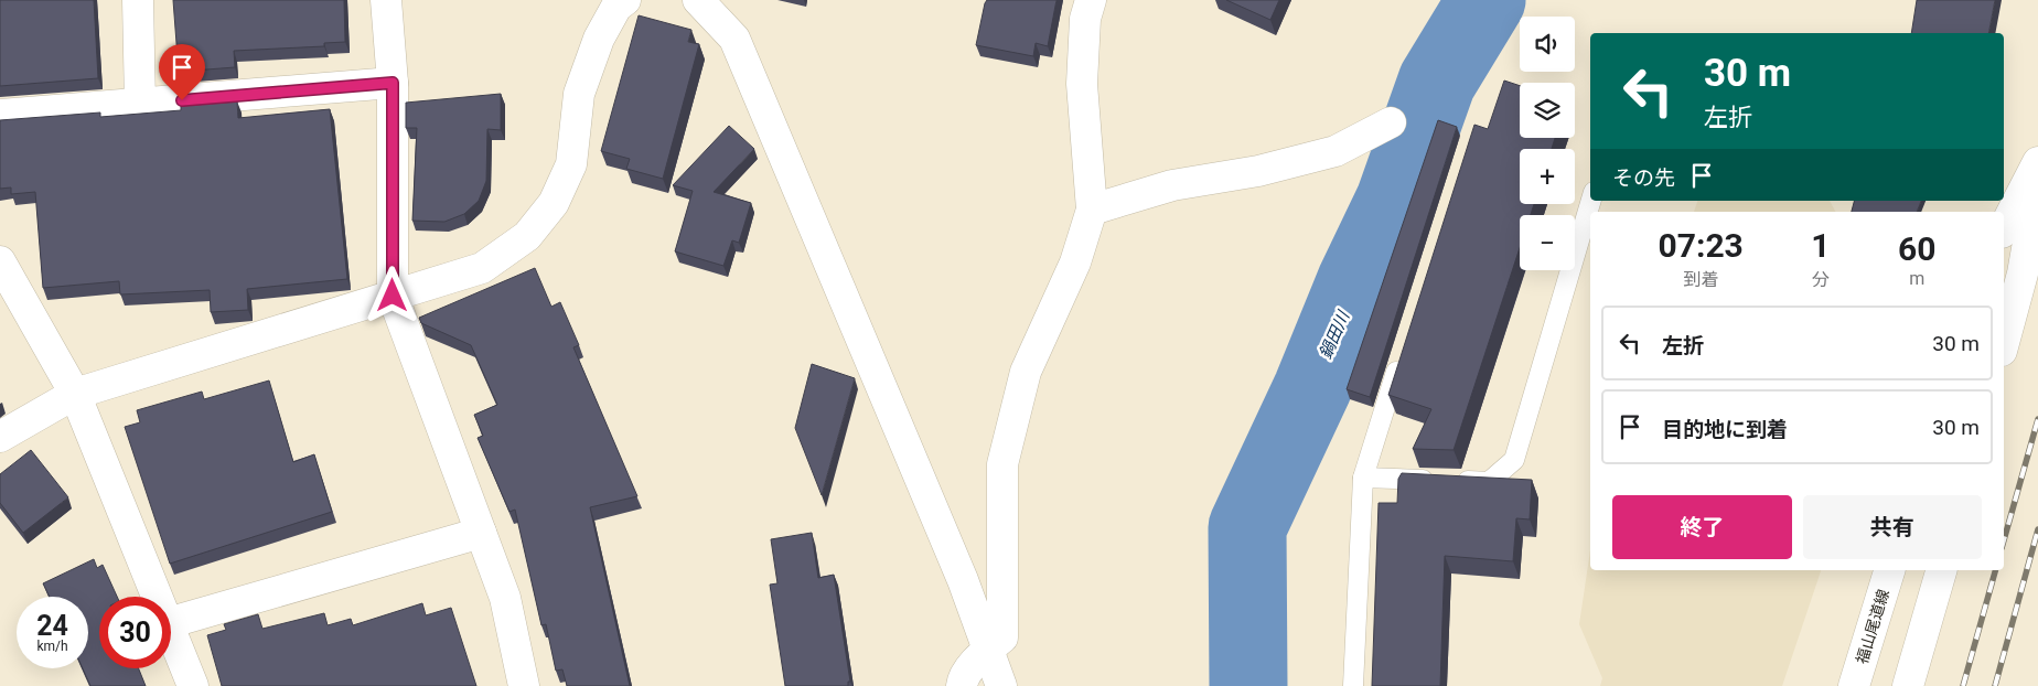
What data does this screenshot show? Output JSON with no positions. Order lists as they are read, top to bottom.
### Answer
{
  "streets": {
    "street": ["福山尾道線"]
  },
  "water": ["鍋田川"],
  "page": {
    "map_buttons": ["+", "−"],
    "turn": ["30 m", "左折"],
    "then": "その先",
    "eta": [
      "07:23",
      "到着",
      "1",
      "分",
      "60",
      "m"
    ],
    "list": [
      {
        "name": "左折",
        "value": "30 m"
      },
      {
        "name": "目的地に到着",
        "value": "30 m"
      }
    ],
    "buttons": ["終了", "共有"],
    "speed": "24 km/h",
    "limit": "30"
  }
}
